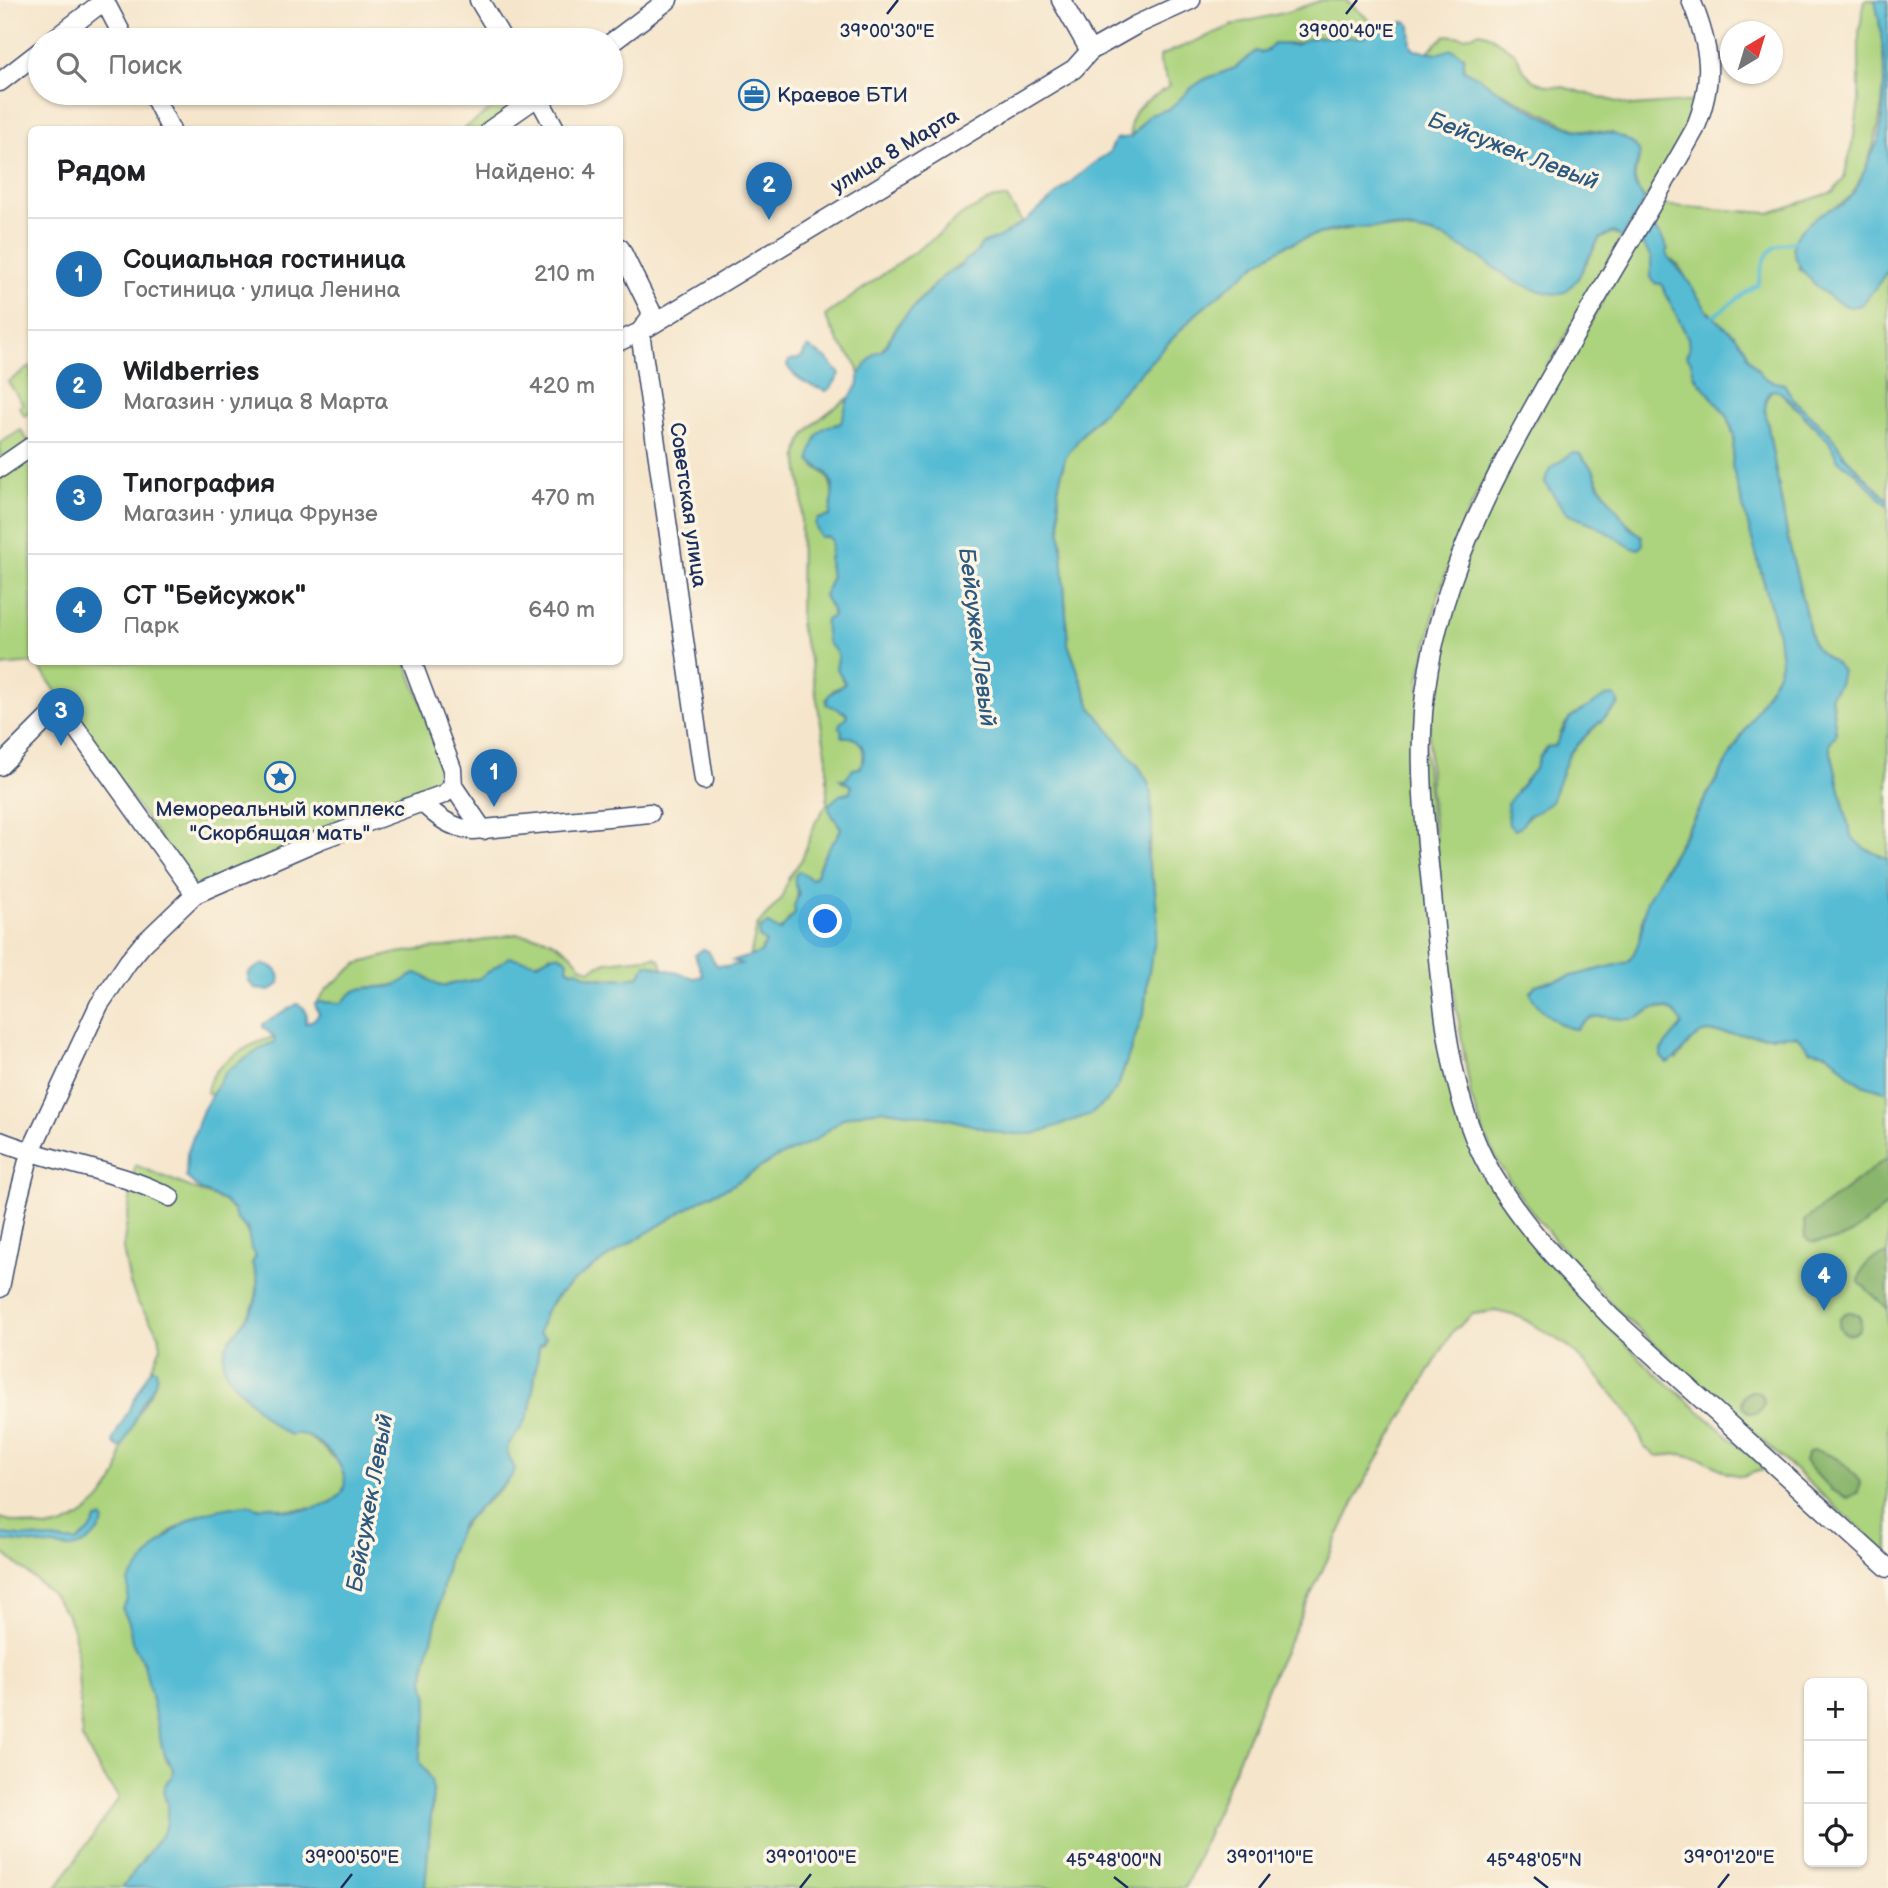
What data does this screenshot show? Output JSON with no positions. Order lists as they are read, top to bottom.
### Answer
{
  "streets": {
    "street": ["улица 8 Марта", "Советская улица"]
  },
  "crossings": [
    ["улица 8 Марта", "Советская улица"]
  ],
  "water": ["Бейсужек Левый"],
  "places": {
    "office": ["Краевое БТИ"],
    "place": ["Мемореальный комплекс \"Cкорбящая мать\""]
  },
  "north": "top right",
  "page": {
    "search": "Поиск",
    "heading": ["Рядом", "Найдено: 4"],
    "pins": [
      "2",
      "3",
      "1",
      "4"
    ],
    "list": [
      {
        "mark": "1",
        "name": "Социальная гостиница",
        "note": "Гостиница · улица Ленина",
        "value": "210 m"
      },
      {
        "mark": "2",
        "name": "Wildberries",
        "note": "Магазин · улица 8 Марта",
        "value": "420 m"
      },
      {
        "mark": "3",
        "name": "Типография",
        "note": "Магазин · улица Фрунзе",
        "value": "470 m"
      },
      {
        "mark": "4",
        "name": "СТ \"Бейсужок\"",
        "note": "Парк",
        "value": "640 m"
      }
    ],
    "map_buttons": ["+", "−"]
  },
  "coordinates": [
    "39°00'30\"E",
    "39°00'40\"E",
    "39°00'50\"E",
    "39°01'00\"E",
    "39°01'10\"E",
    "39°01'20\"E",
    "45°48'00\"N",
    "45°48'05\"N"
  ]
}
